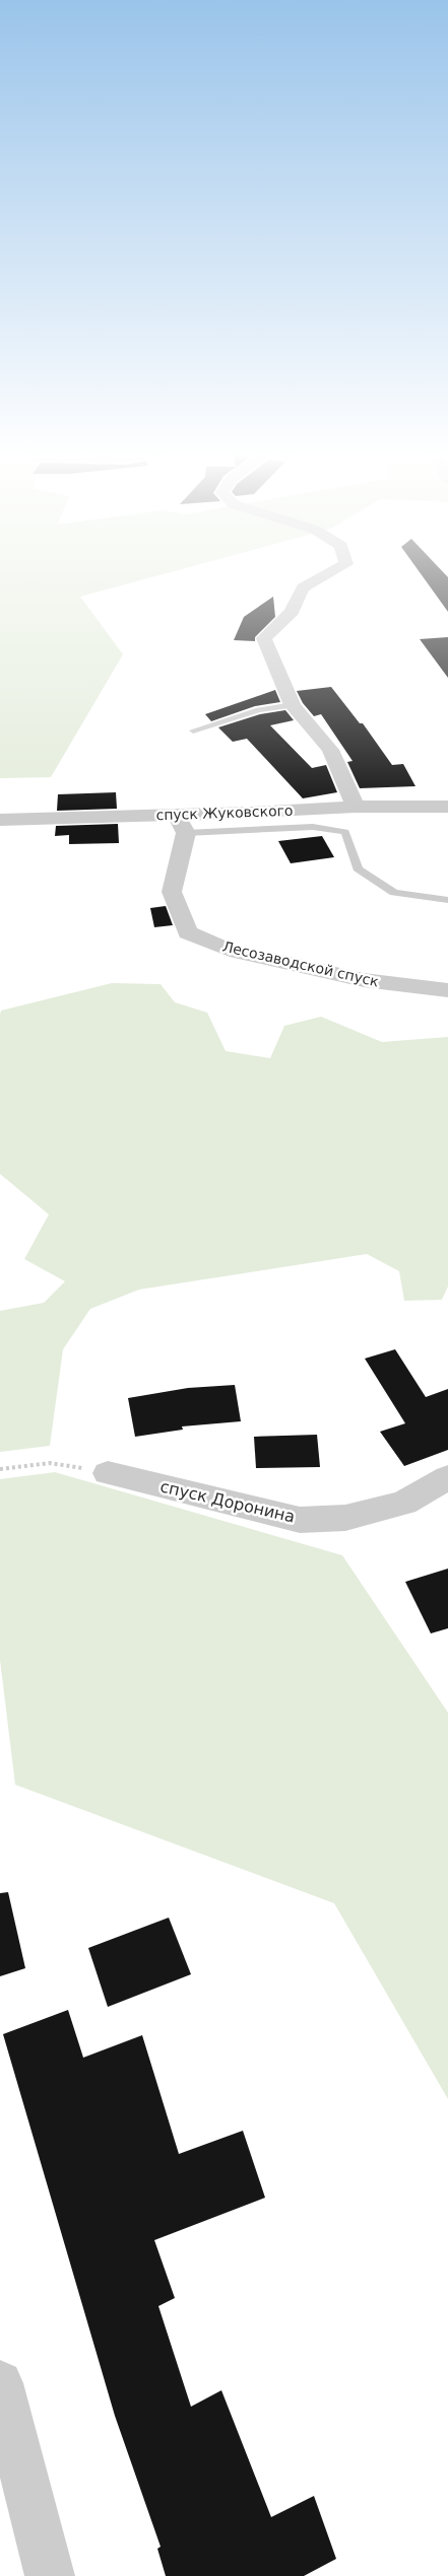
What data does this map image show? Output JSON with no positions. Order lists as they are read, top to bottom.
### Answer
{
  "streets": {
    "street": ["спуск Жуковского", "Лесозаводской спуск", "спуск Доронина"]
  },
  "crossings": [
    ["спуск Жуковского", "Лесозаводской спуск"]
  ]
}
